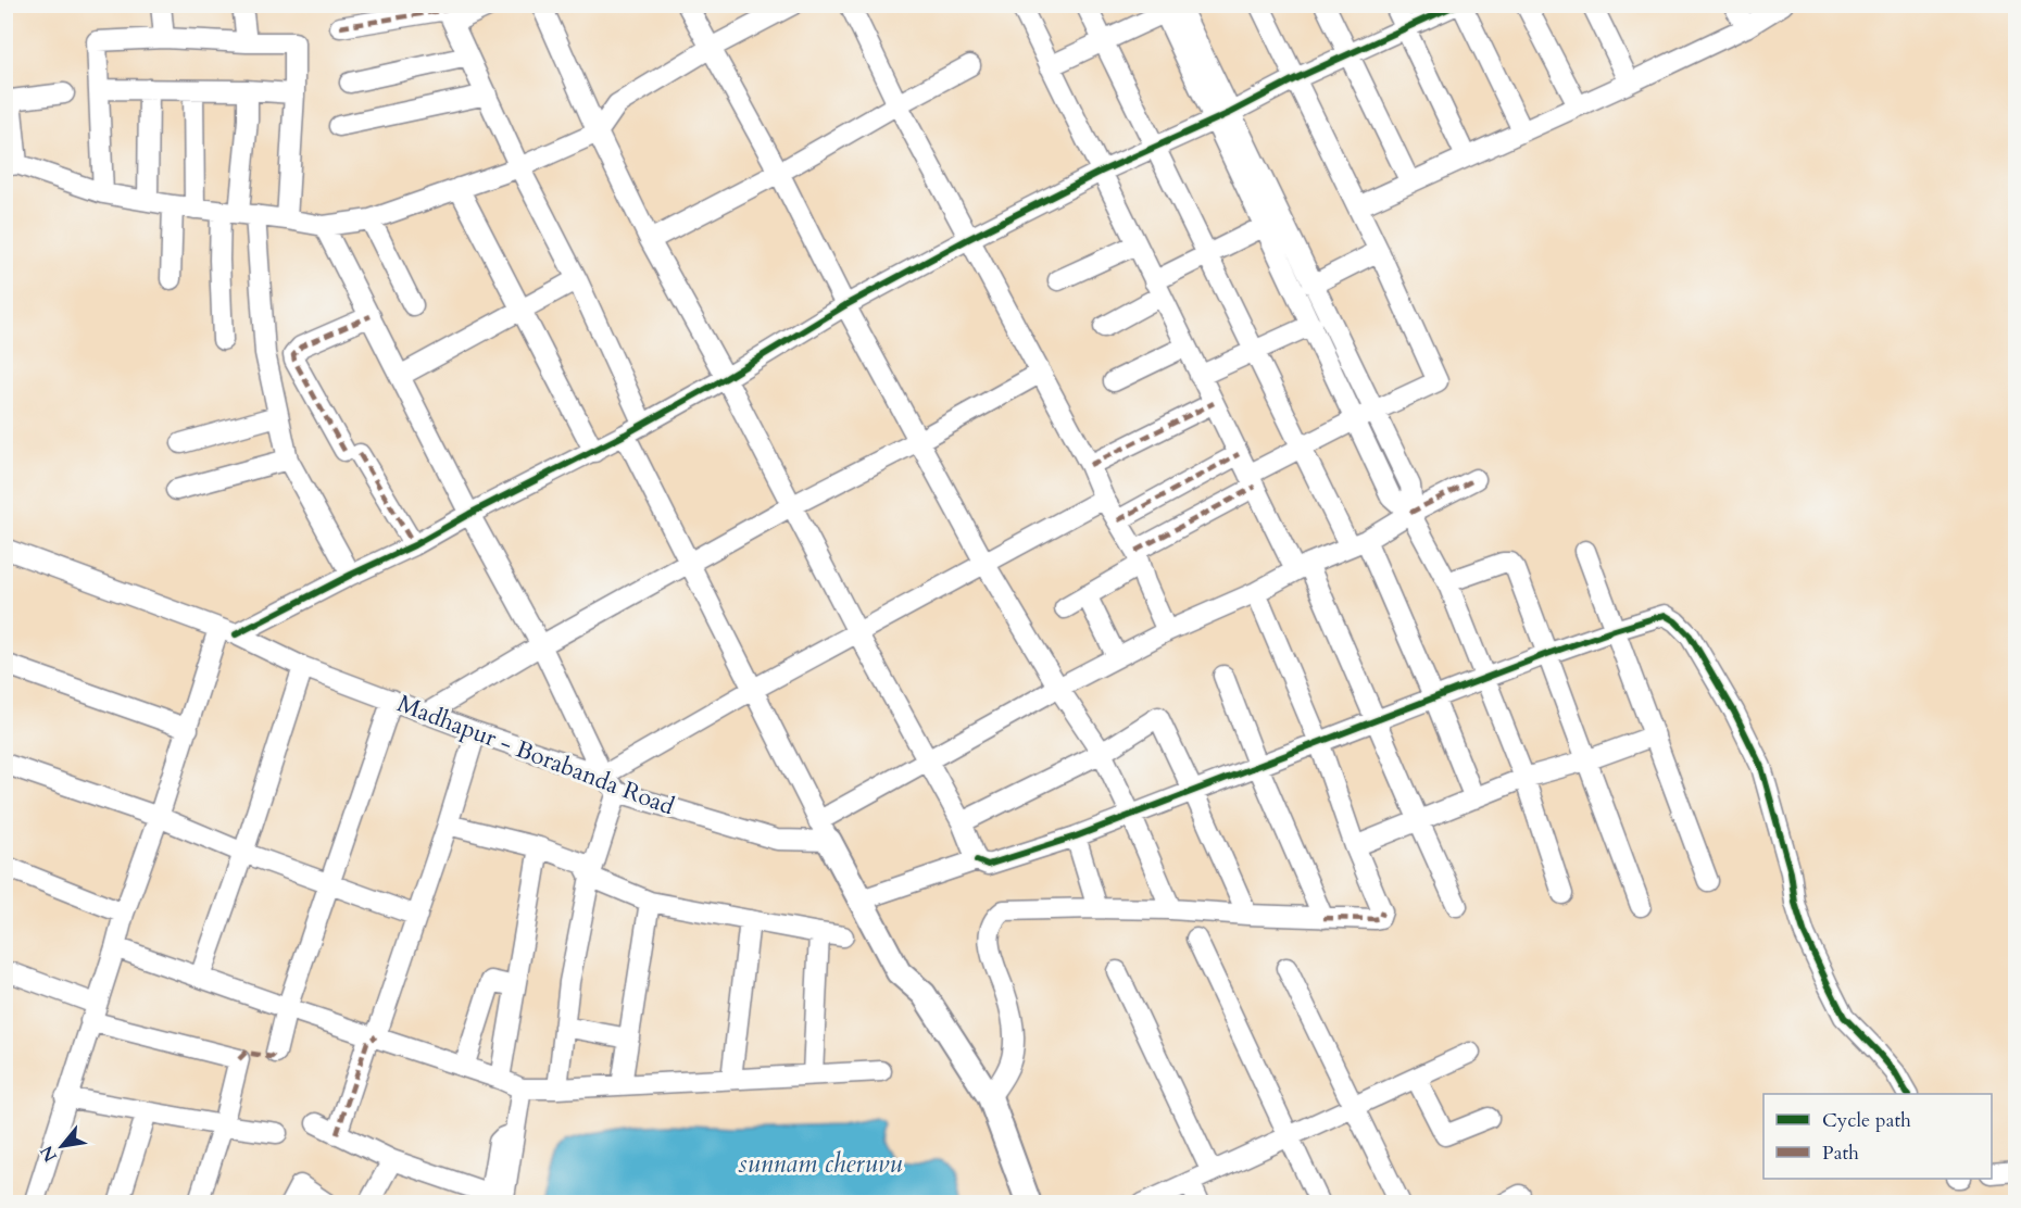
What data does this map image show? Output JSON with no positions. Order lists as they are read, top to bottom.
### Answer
{
  "streets": {
    "street": ["Madhapur - Borabanda Road"]
  },
  "water": ["sunnam cheruvu"],
  "legend": ["Cycle path", "Path"],
  "north": "bottom left"
}
